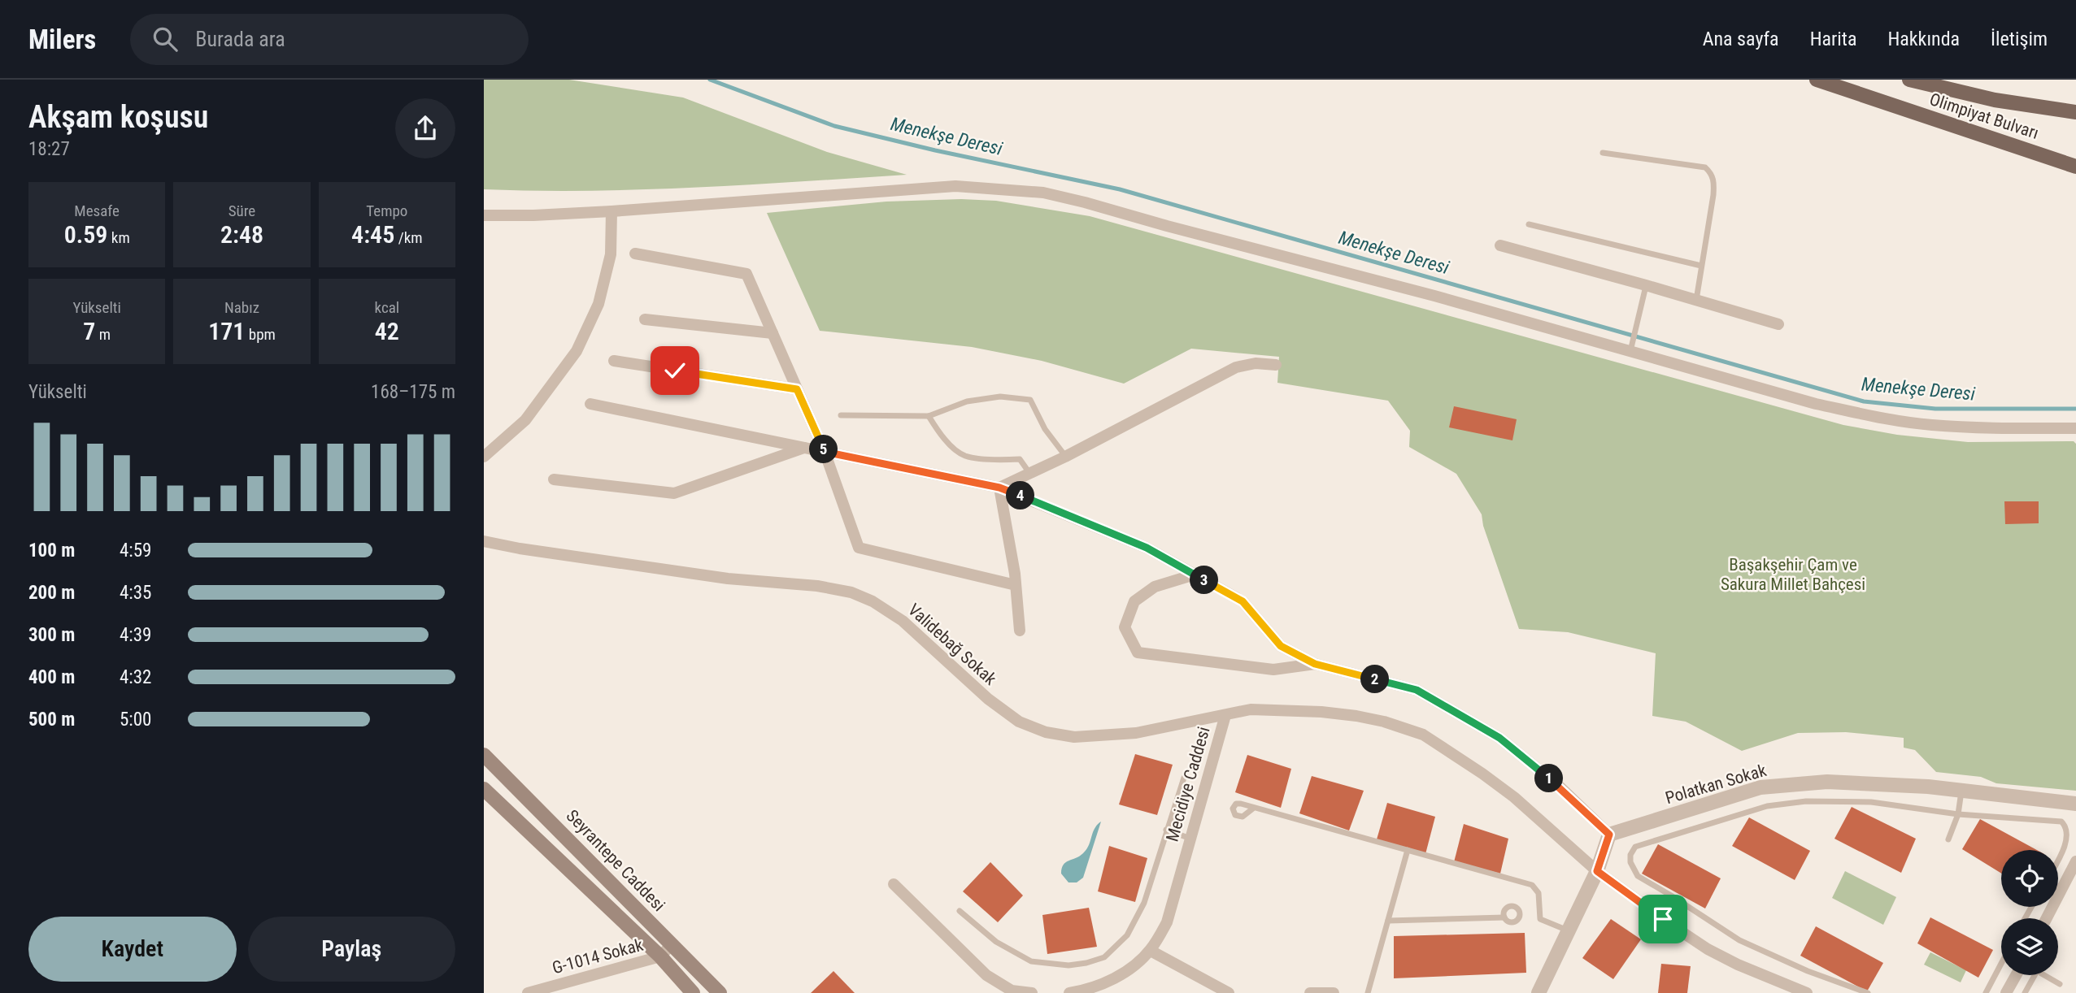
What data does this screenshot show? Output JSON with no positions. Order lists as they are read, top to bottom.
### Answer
{
  "streets": {
    "main road": ["Olimpiyat Bulvarı", "Seyrantepe Caddesi"],
    "street": [
      "Validebağ Sokak",
      "Mecidiye Caddesi",
      "Polatkan Sokak",
      "G-1014 Sokak"
    ]
  },
  "crossings": [
    ["Validebağ Sokak", "Mecidiye Caddesi"],
    ["Seyrantepe Caddesi", "G-1014 Sokak"]
  ],
  "water": ["Menekşe Deresi"],
  "parks": ["Başakşehir Çam ve Sakura Millet Bahçesi"],
  "page": {
    "header": "Milers",
    "search": "Burada ara",
    "nav": [
      "Ana sayfa",
      "Harita",
      "Hakkında",
      "İletişim"
    ],
    "heading": ["Akşam koşusu", "18:27"],
    "stats": [
      ["Mesafe", "0.59 km"],
      ["Süre", "2:48"],
      ["Tempo", "4:45 /km"],
      ["Yükselti", "7 m"],
      ["Nabız", "171 bpm"],
      ["kcal", "42"]
    ],
    "chart": ["Yükselti", "168–175 m"],
    "pins": [
      "5",
      "4",
      "3",
      "2",
      "1"
    ],
    "list": [
      {
        "name": "100 m",
        "note": "4:59"
      },
      {
        "name": "200 m",
        "note": "4:35"
      },
      {
        "name": "300 m",
        "note": "4:39"
      },
      {
        "name": "400 m",
        "note": "4:32"
      },
      {
        "name": "500 m",
        "note": "5:00"
      }
    ],
    "buttons": ["Kaydet", "Paylaş"]
  }
}
